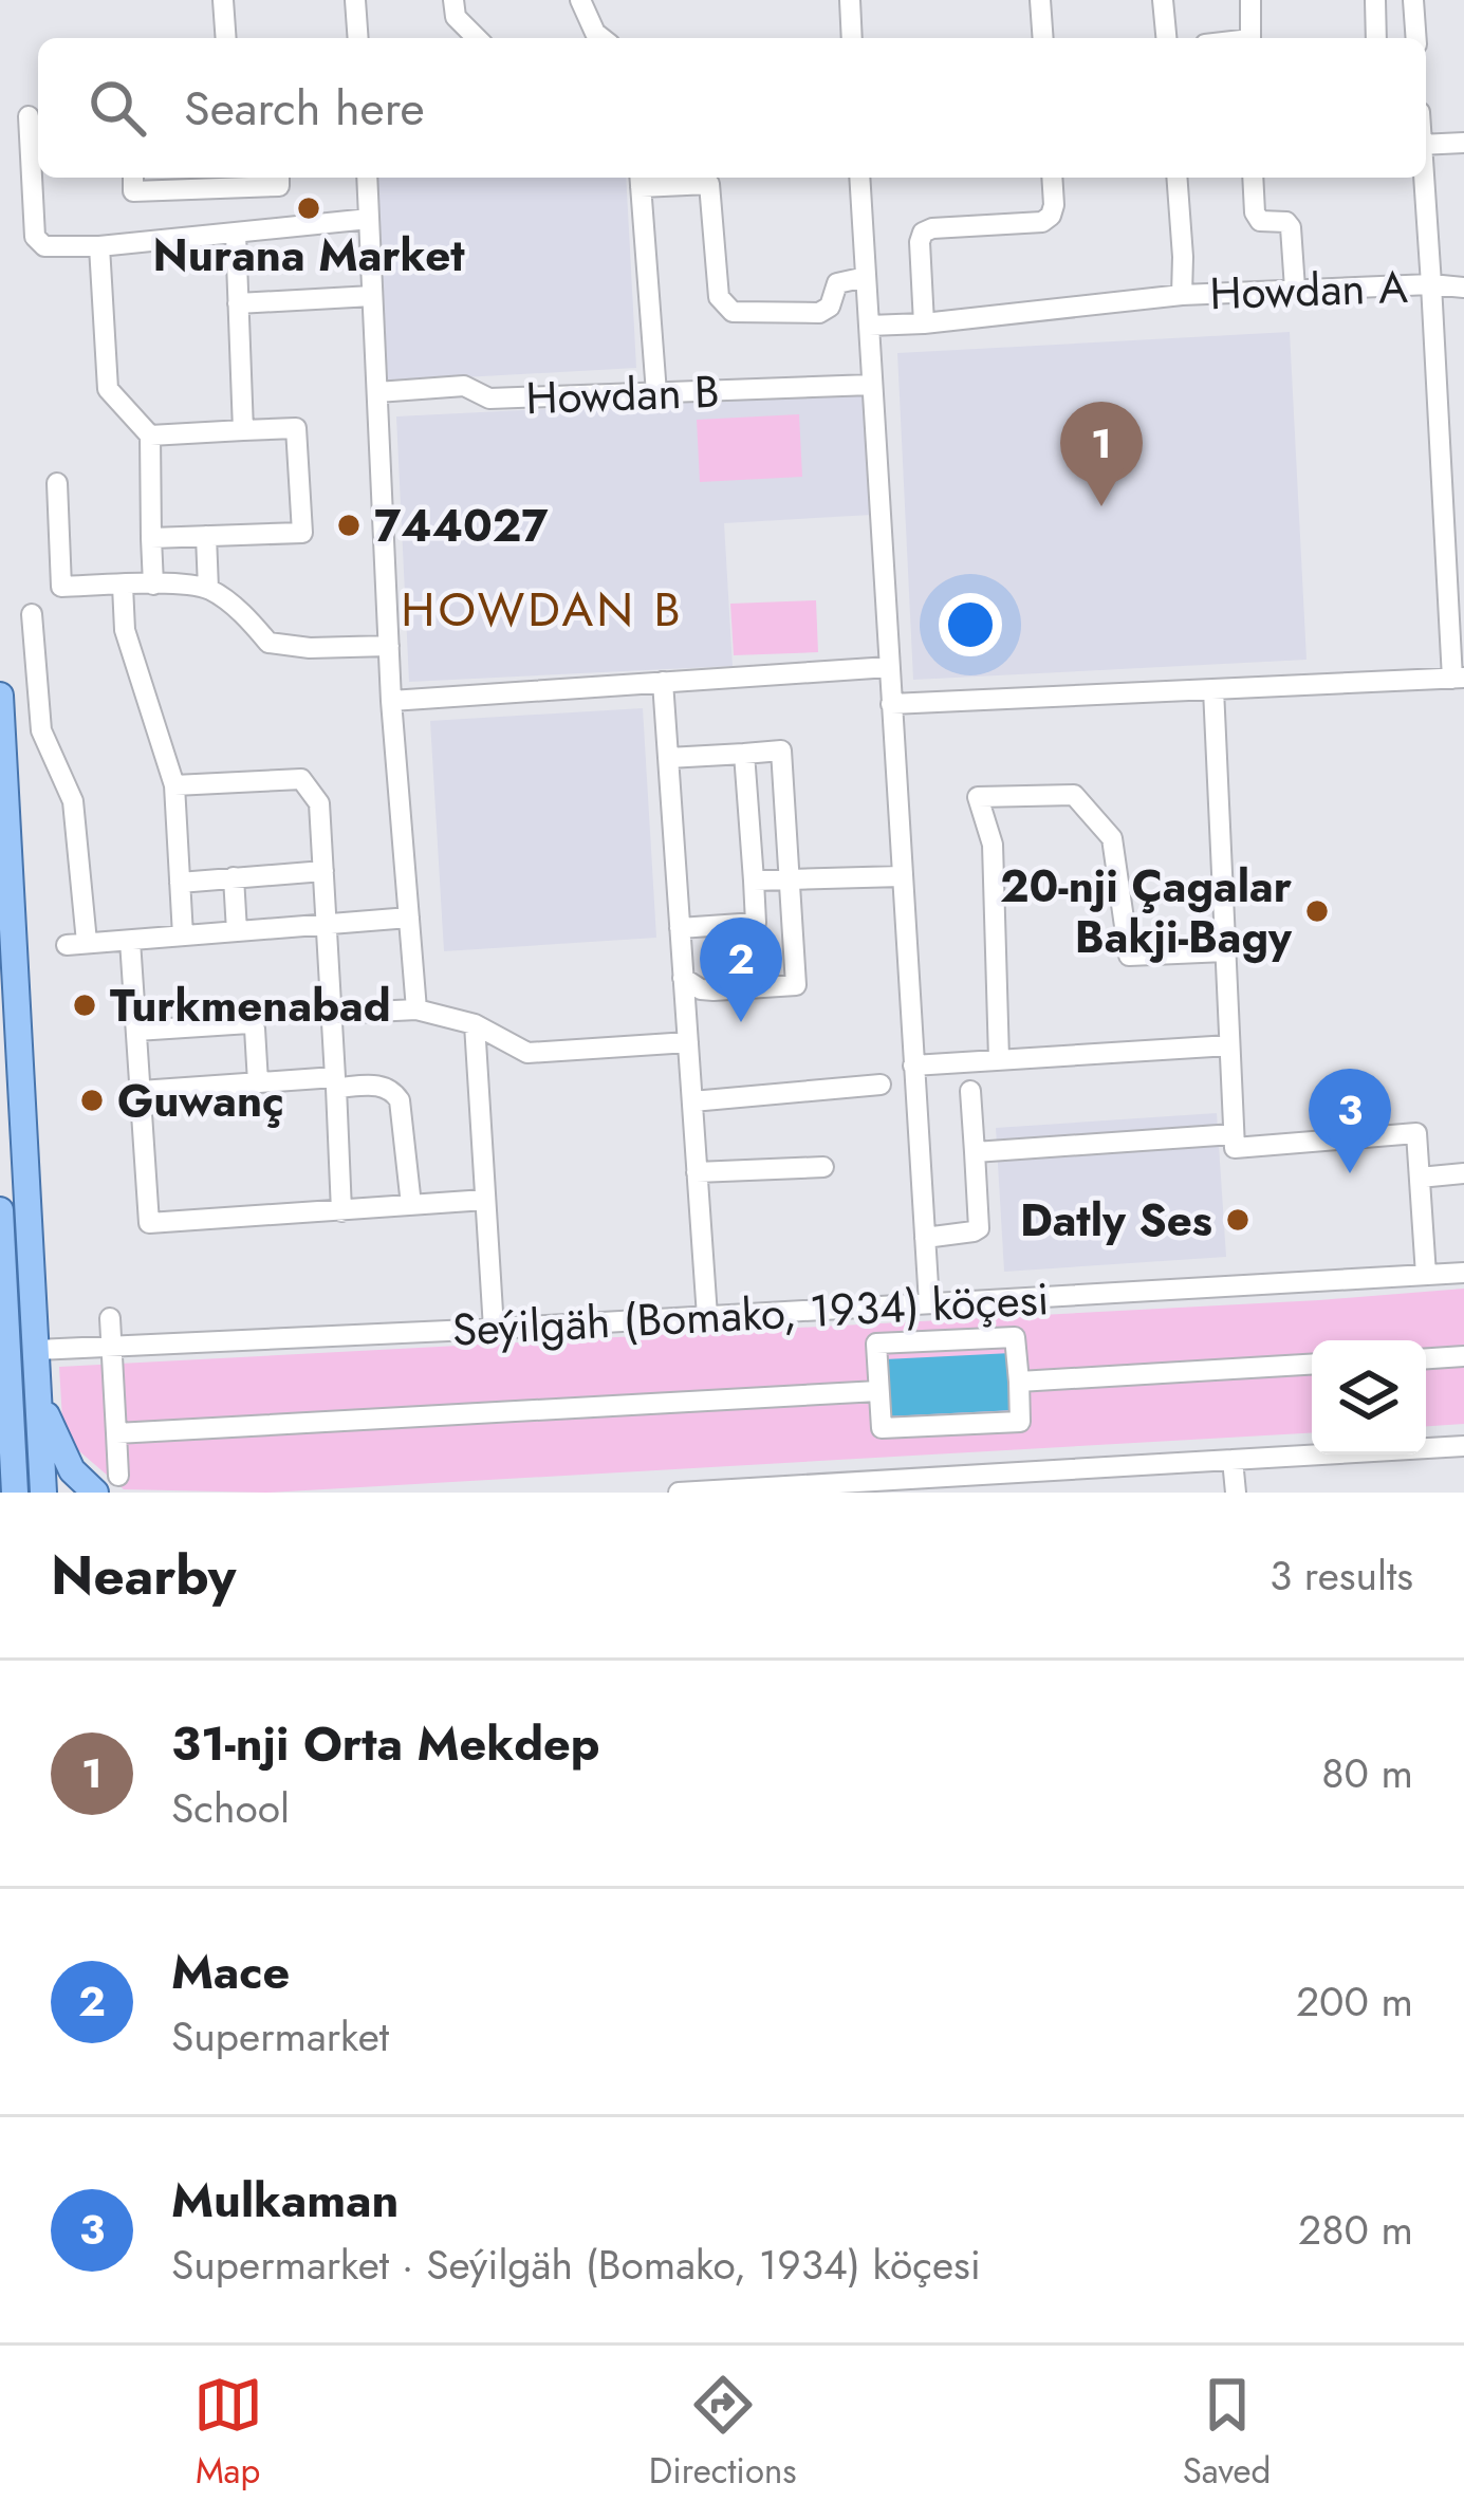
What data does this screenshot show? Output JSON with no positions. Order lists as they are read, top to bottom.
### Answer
{
  "streets": {
    "street": ["Howdan A", "Howdan B", "Seýilgäh (Bomako, 1934) köçesi"]
  },
  "districts": ["HOWDAN B"],
  "places": [
    "Nurana Market",
    "744027",
    "20-nji Çagalar Bakji-Bagy",
    "Turkmenabad",
    "Guwanç",
    "Datly Ses"
  ],
  "page": {
    "search": "Search here",
    "pins": ["1", "2", "3"],
    "heading": ["Nearby", "3 results"],
    "list": [
      {
        "mark": "1",
        "name": "31-nji Orta Mekdep",
        "note": "School",
        "value": "80 m"
      },
      {
        "mark": "2",
        "name": "Mace",
        "note": "Supermarket",
        "value": "200 m"
      },
      {
        "mark": "3",
        "name": "Mulkaman",
        "note": "Supermarket · Seýilgäh (Bomako, 1934) köçesi",
        "value": "280 m"
      }
    ],
    "nav": ["Map", "Directions", "Saved"]
  }
}
